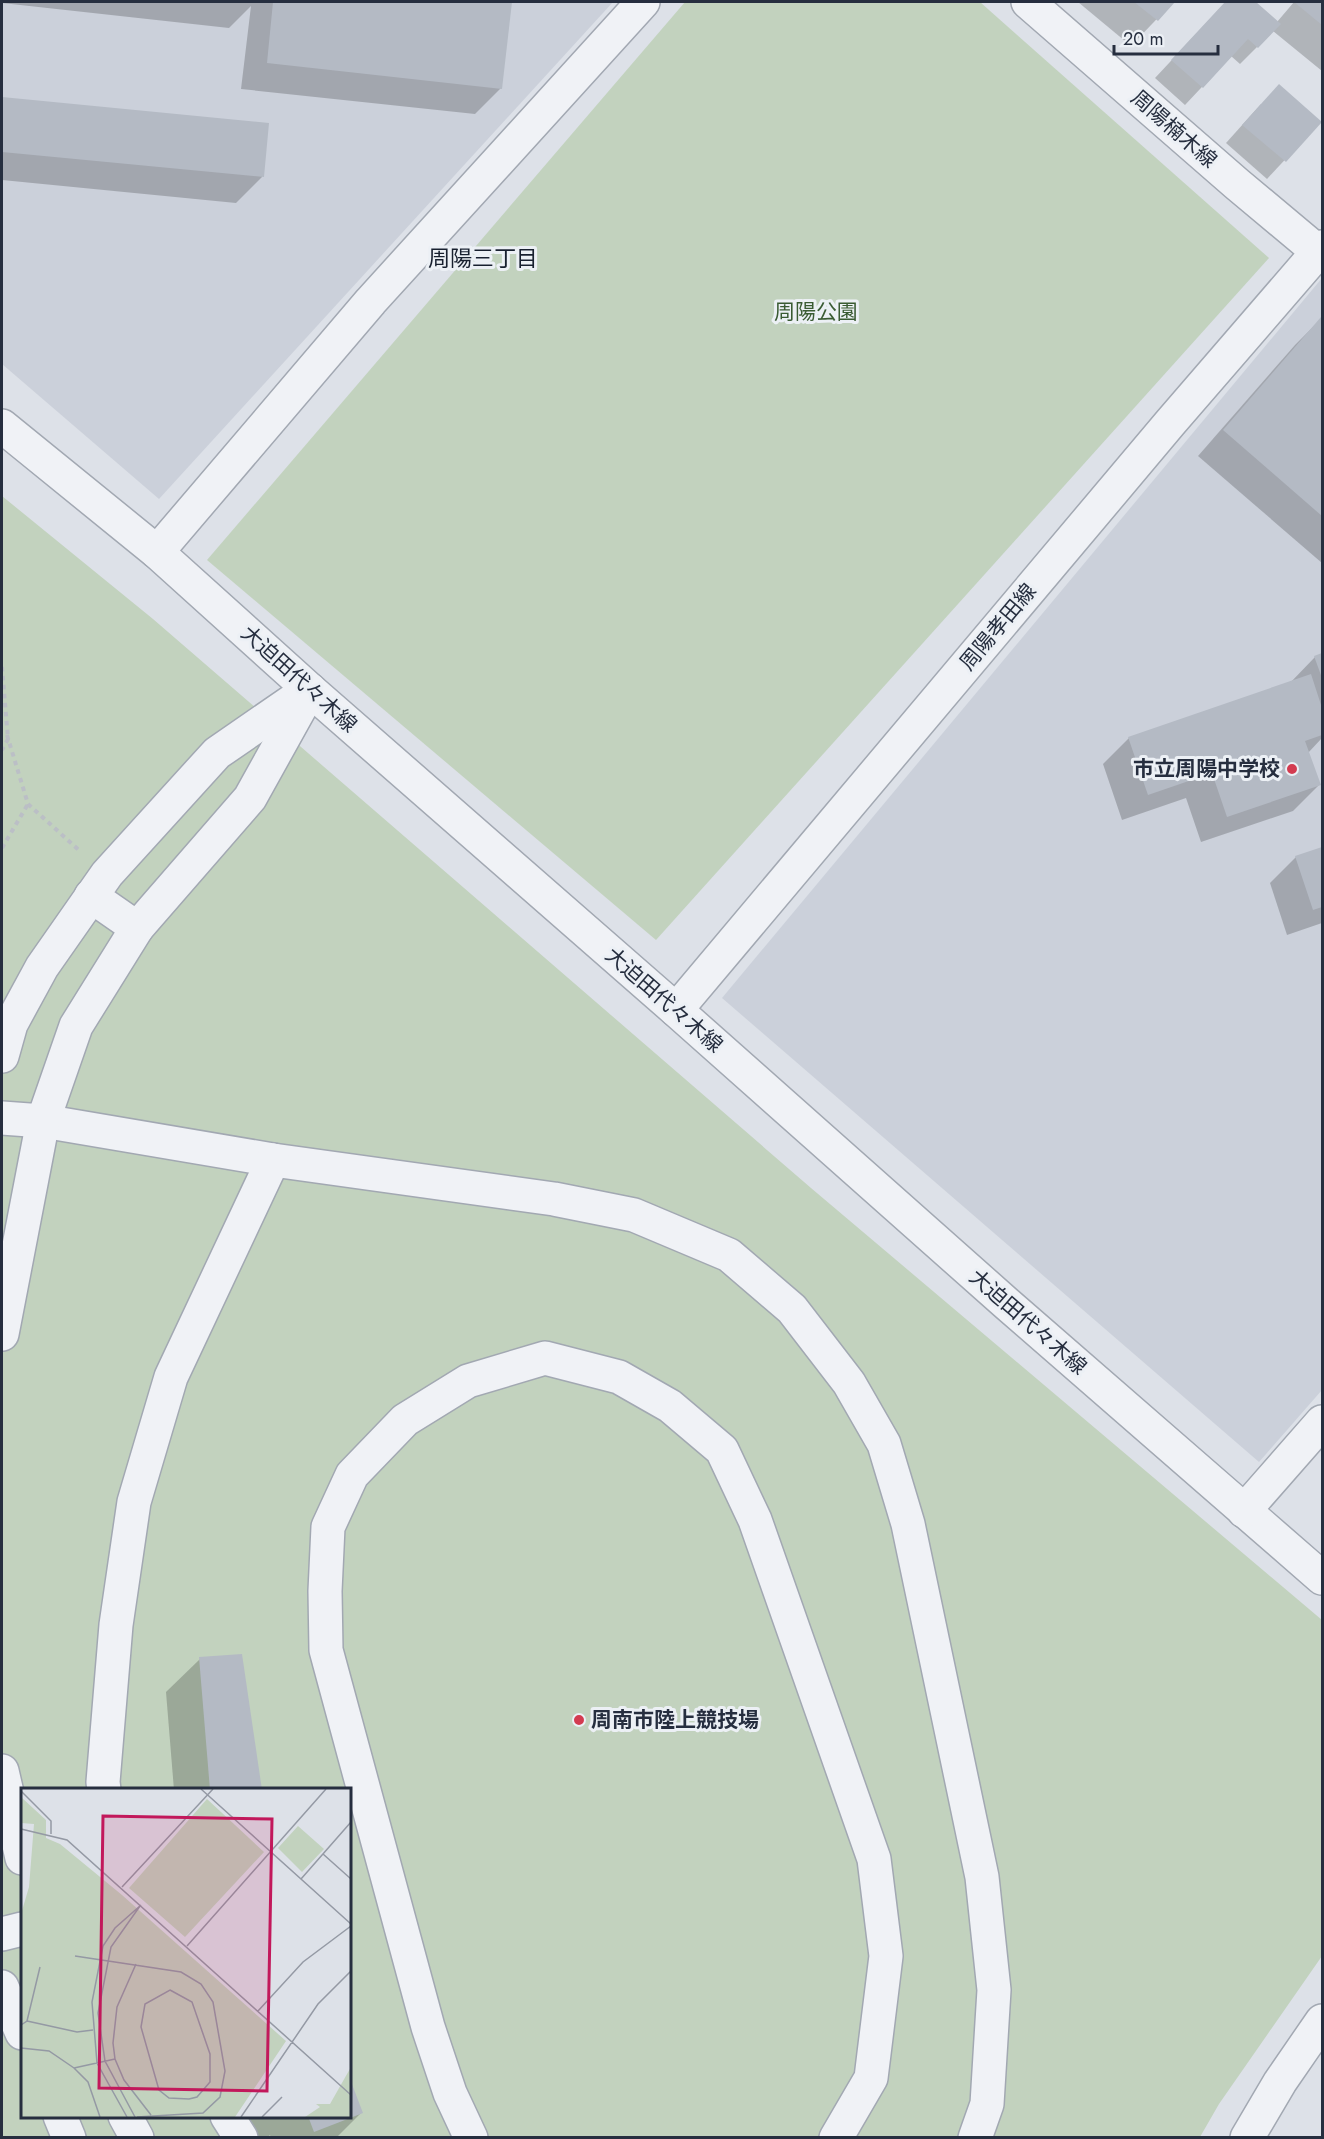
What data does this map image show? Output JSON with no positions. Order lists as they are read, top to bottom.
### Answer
{
  "streets": {
    "street": ["周陽楠木線", "周陽孝田線", "大迫田代々木線"]
  },
  "crossings": [
    ["周陽楠木線", "周陽孝田線"],
    ["周陽孝田線", "大迫田代々木線"]
  ],
  "districts": ["周陽三丁目"],
  "parks": ["周陽公園"],
  "places": ["市立周陽中学校", "周南市陸上競技場"],
  "scale_bar": "20 m"
}
